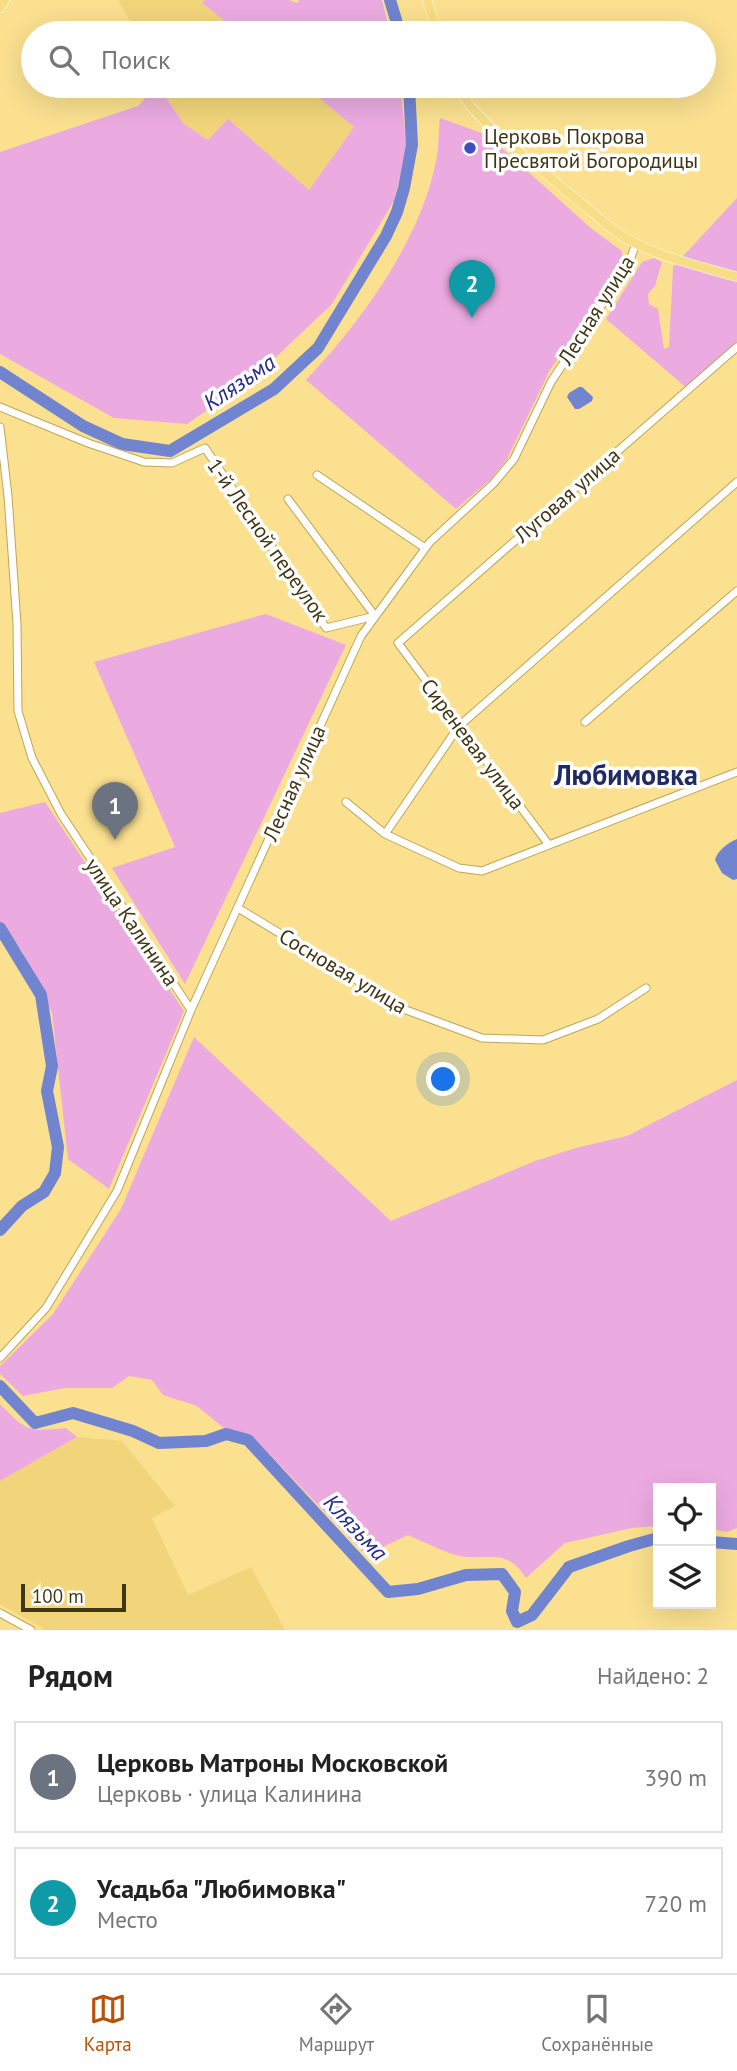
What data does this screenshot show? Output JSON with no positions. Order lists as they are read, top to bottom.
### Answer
{
  "streets": {
    "street": [
      "Лесная улица",
      "Луговая улица",
      "1-й Лесной переулок",
      "Сиреневая улица",
      "улица Калинина",
      "Сосновая улица"
    ]
  },
  "crossings": [
    ["Лесная улица", "1-й Лесной переулок"],
    ["Лесная улица", "улица Калинина"],
    ["Лесная улица", "Сосновая улица"],
    ["Луговая улица", "Сиреневая улица"]
  ],
  "districts": ["Любимовка"],
  "water": ["Клязьма"],
  "places": ["Церковь Покрова Пресвятой Богородицы"],
  "scale_bar": "100 m",
  "page": {
    "search": "Поиск",
    "pins": ["2", "1"],
    "scale": "100 m",
    "heading": ["Рядом", "Найдено: 2"],
    "list": [
      {
        "mark": "1",
        "name": "Церковь Матроны Московской",
        "note": "Церковь · улица Калинина",
        "value": "390 m"
      },
      {
        "mark": "2",
        "name": "Усадьба \"Любимовка\"",
        "note": "Место",
        "value": "720 m"
      }
    ],
    "nav": ["Карта", "Маршрут", "Сохранённые"]
  }
}
